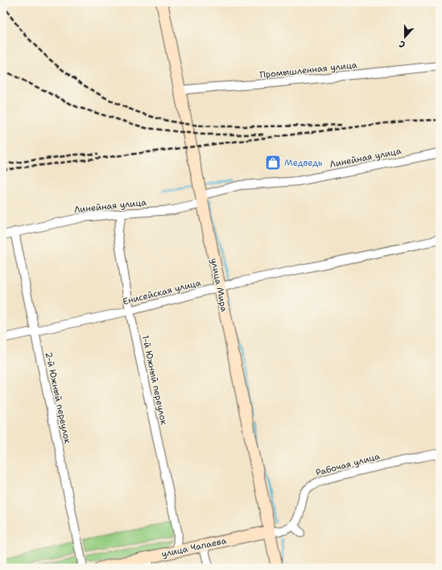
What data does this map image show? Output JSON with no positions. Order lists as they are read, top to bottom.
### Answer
{
  "streets": {
    "main road": ["улица Мира", "улица Чапаева"],
    "street": [
      "Промышленная улица",
      "Линейная улица",
      "Енисейская улица",
      "1-й Южный переулок",
      "2-й Южный переулок",
      "Рабочая улица"
    ]
  },
  "crossings": [
    ["Промышленная улица", "улица Мира"],
    ["Линейная улица", "улица Мира"],
    ["Линейная улица", "1-й Южный переулок"],
    ["Линейная улица", "2-й Южный переулок"],
    ["улица Мира", "Енисейская улица"],
    ["улица Мира", "улица Чапаева"],
    ["Енисейская улица", "1-й Южный переулок"],
    ["Енисейская улица", "2-й Южный переулок"],
    ["1-й Южный переулок", "улица Чапаева"]
  ],
  "places": {
    "shop": ["Медведь"]
  },
  "north": "bottom"
}
